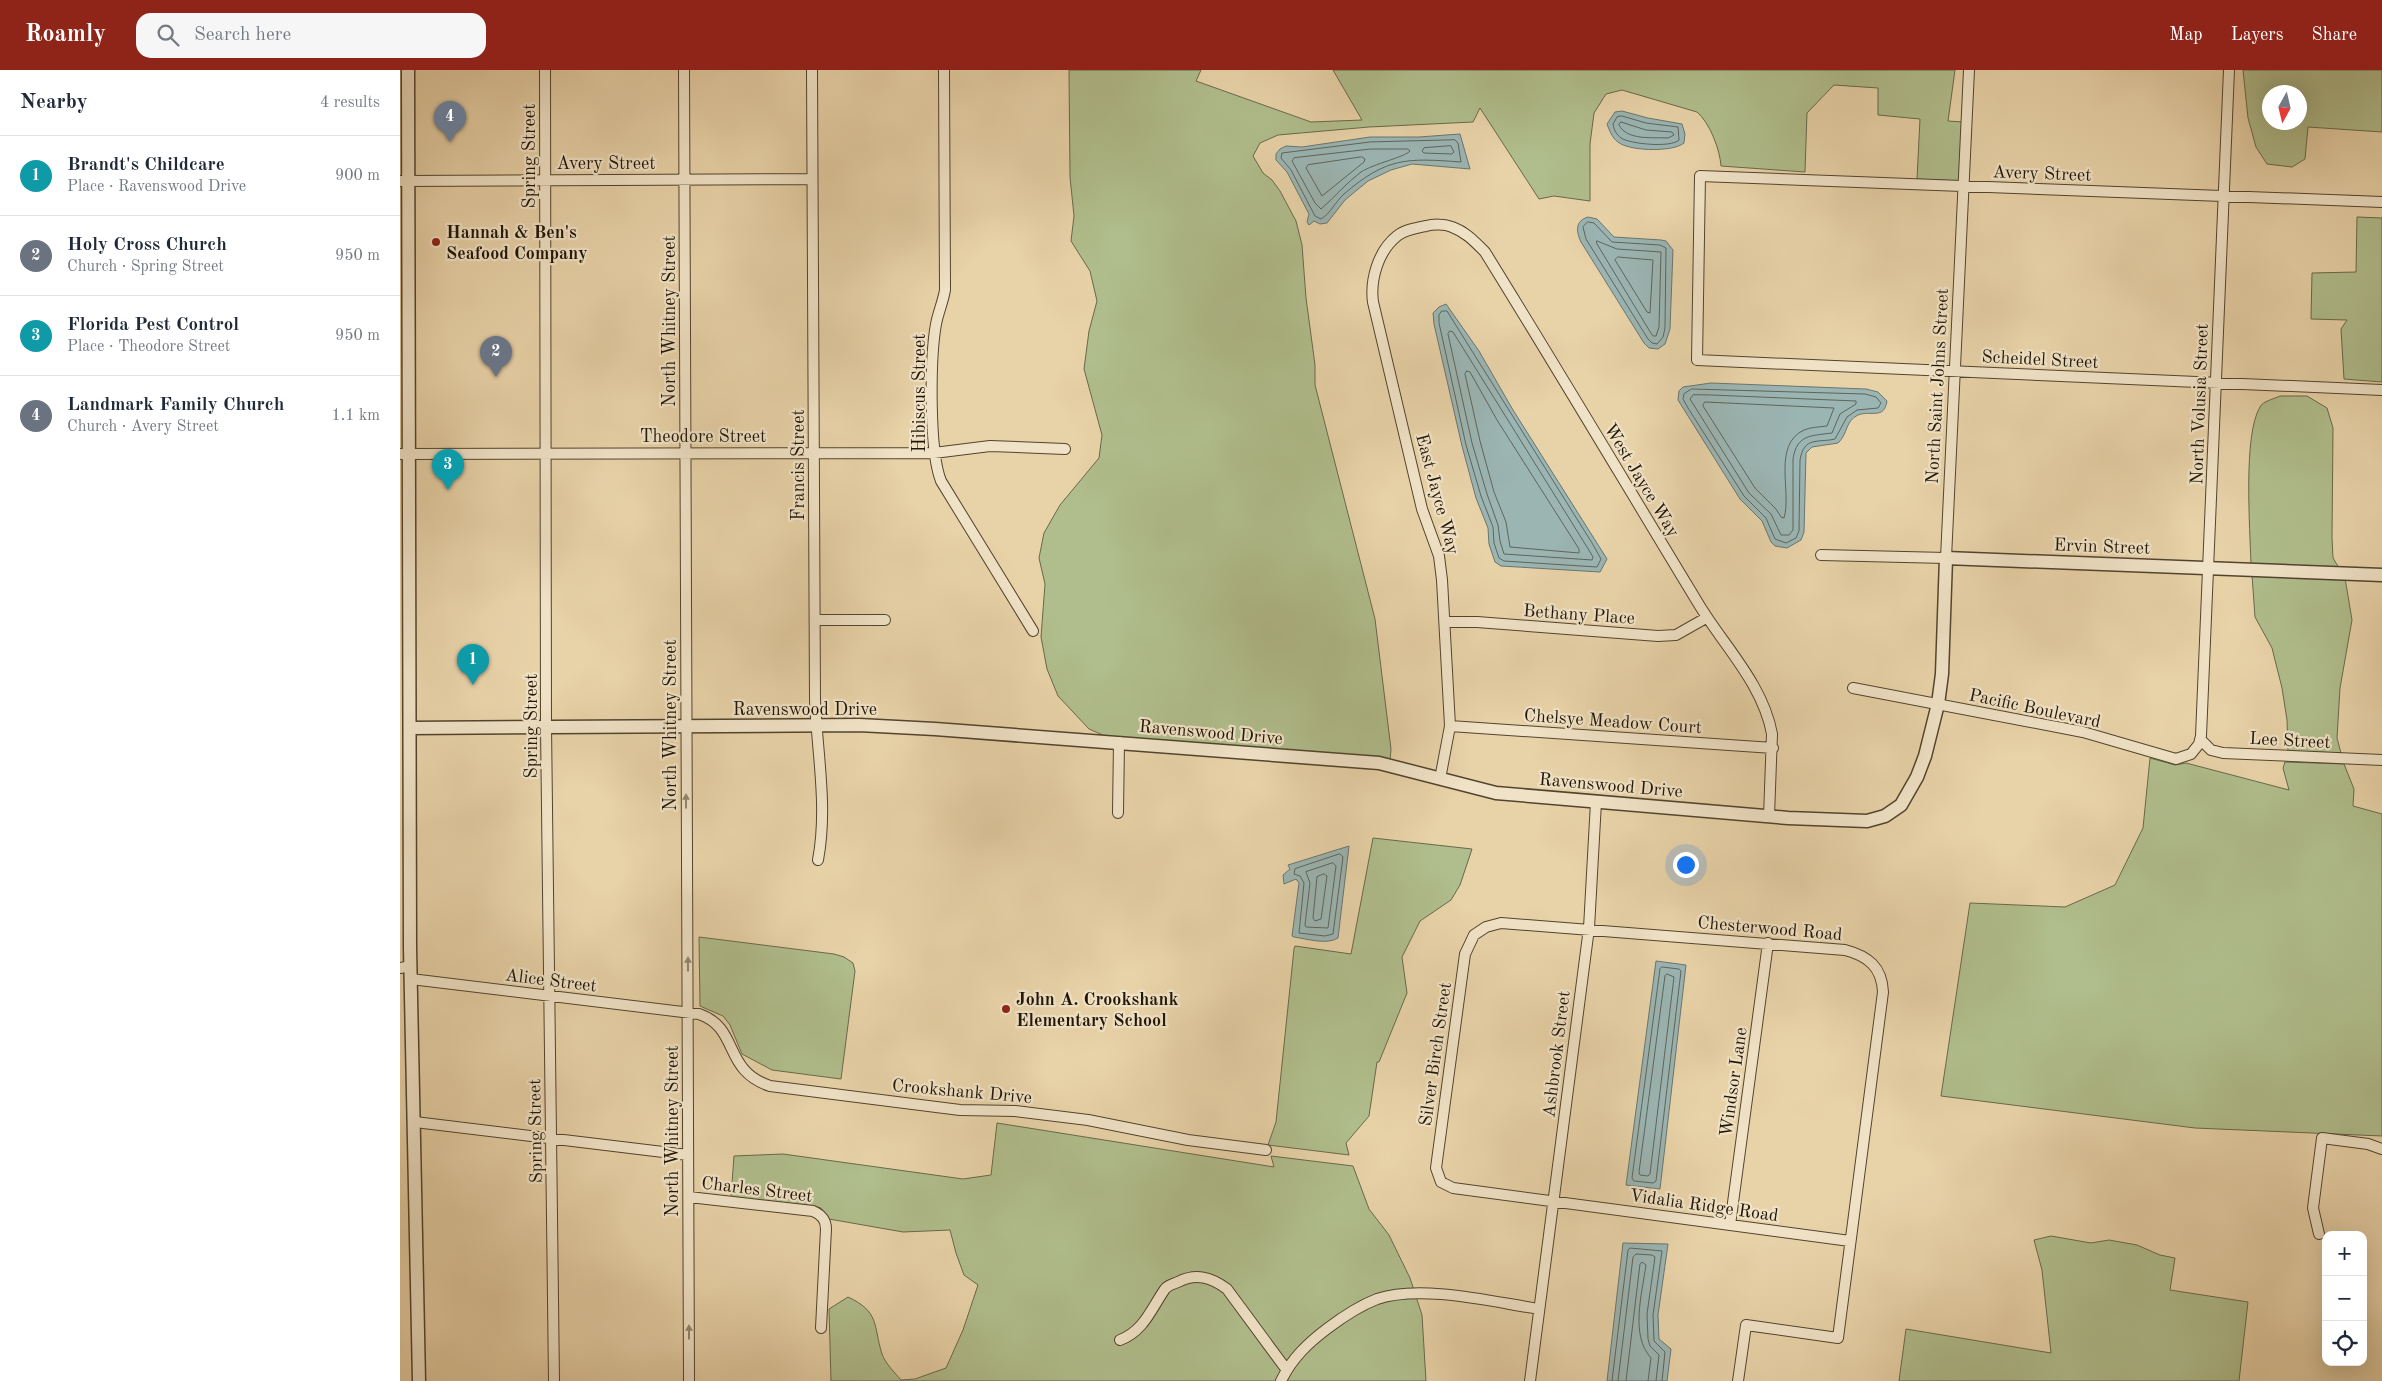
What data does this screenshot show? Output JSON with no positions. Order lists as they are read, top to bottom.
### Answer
{
  "streets": {
    "street": [
      "Spring Street",
      "Avery Street",
      "North Whitney Street",
      "Scheidel Street",
      "North Saint Johns Street",
      "Hibiscus Street",
      "North Volusia Street",
      "Theodore Street",
      "Francis Street",
      "West Jayce Way",
      "East Jayce Way",
      "Ervin Street",
      "Bethany Place",
      "Pacific Boulevard",
      "Ravenswood Drive",
      "Chelsye Meadow Court",
      "Lee Street",
      "Chesterwood Road",
      "Alice Street",
      "Silver Birch Street",
      "Ashbrook Street",
      "Windsor Lane",
      "Crookshank Drive",
      "Charles Street",
      "Vidalia Ridge Road"
    ]
  },
  "crossings": [
    ["Spring Street", "Avery Street"],
    ["Spring Street", "Theodore Street"],
    ["Spring Street", "Ravenswood Drive"],
    ["Spring Street", "Alice Street"],
    ["Spring Street", "Charles Street"],
    ["Avery Street", "North Whitney Street"],
    ["Avery Street", "Scheidel Street"],
    ["Avery Street", "North Saint Johns Street"],
    ["Avery Street", "North Volusia Street"],
    ["Avery Street", "Francis Street"],
    ["North Whitney Street", "Theodore Street"],
    ["North Whitney Street", "Ravenswood Drive"],
    ["North Whitney Street", "Alice Street"],
    ["North Whitney Street", "Crookshank Drive"],
    ["North Whitney Street", "Charles Street"],
    ["Scheidel Street", "North Saint Johns Street"],
    ["Scheidel Street", "North Volusia Street"],
    ["North Saint Johns Street", "Ervin Street"],
    ["North Saint Johns Street", "Pacific Boulevard"],
    ["North Saint Johns Street", "Ravenswood Drive"],
    ["Hibiscus Street", "Theodore Street"],
    ["North Volusia Street", "Ervin Street"],
    ["North Volusia Street", "Pacific Boulevard"],
    ["North Volusia Street", "Lee Street"],
    ["Theodore Street", "Francis Street"],
    ["Francis Street", "Ravenswood Drive"],
    ["West Jayce Way", "East Jayce Way"],
    ["West Jayce Way", "Bethany Place"],
    ["West Jayce Way", "Ravenswood Drive"],
    ["West Jayce Way", "Chelsye Meadow Court"],
    ["East Jayce Way", "Bethany Place"],
    ["East Jayce Way", "Ravenswood Drive"],
    ["East Jayce Way", "Chelsye Meadow Court"],
    ["Pacific Boulevard", "Ravenswood Drive"],
    ["Pacific Boulevard", "Lee Street"],
    ["Ravenswood Drive", "Ashbrook Street"],
    ["Chesterwood Road", "Silver Birch Street"],
    ["Chesterwood Road", "Ashbrook Street"],
    ["Chesterwood Road", "Windsor Lane"],
    ["Chesterwood Road", "Vidalia Ridge Road"],
    ["Alice Street", "Crookshank Drive"],
    ["Silver Birch Street", "Ashbrook Street"],
    ["Silver Birch Street", "Vidalia Ridge Road"],
    ["Ashbrook Street", "Vidalia Ridge Road"],
    ["Windsor Lane", "Vidalia Ridge Road"]
  ],
  "one_way": ["North Whitney Street"],
  "places": ["Hannah & Ben's Seafood Company", "John A. Crookshank Elementary School"],
  "north": "bottom",
  "page": {
    "header": "Roamly",
    "search": "Search here",
    "nav": ["Map", "Layers", "Share"],
    "heading": ["Nearby", "4 results"],
    "pins": [
      "4",
      "2",
      "3",
      "1"
    ],
    "list": [
      {
        "mark": "1",
        "name": "Brandt's Childcare",
        "note": "Place · Ravenswood Drive",
        "value": "900 m"
      },
      {
        "mark": "2",
        "name": "Holy Cross Church",
        "note": "Church · Spring Street",
        "value": "950 m"
      },
      {
        "mark": "3",
        "name": "Florida Pest Control",
        "note": "Place · Theodore Street",
        "value": "950 m"
      },
      {
        "mark": "4",
        "name": "Landmark Family Church",
        "note": "Church · Avery Street",
        "value": "1.1 km"
      }
    ],
    "map_buttons": ["+", "−"]
  }
}
